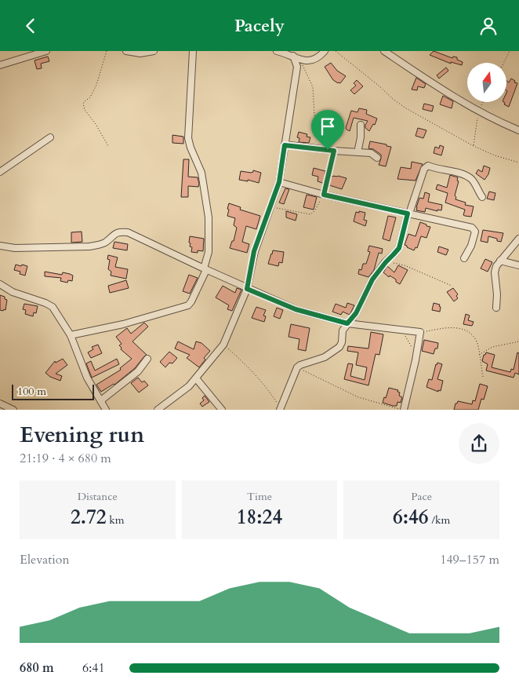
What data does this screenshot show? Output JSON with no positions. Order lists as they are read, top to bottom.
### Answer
{
  "scale_bar": "100 m",
  "north": "top",
  "page": {
    "header": "Pacely",
    "scale": "100 m",
    "heading": ["Evening run", "21:19 · 4 × 680 m"],
    "stats": [
      ["Distance", "2.72 km"],
      ["Time", "18:24"],
      ["Pace", "6:46 /km"]
    ],
    "chart": ["Elevation", "149–157 m"],
    "list": [
      {
        "name": "680 m",
        "note": "6:41"
      }
    ]
  }
}
